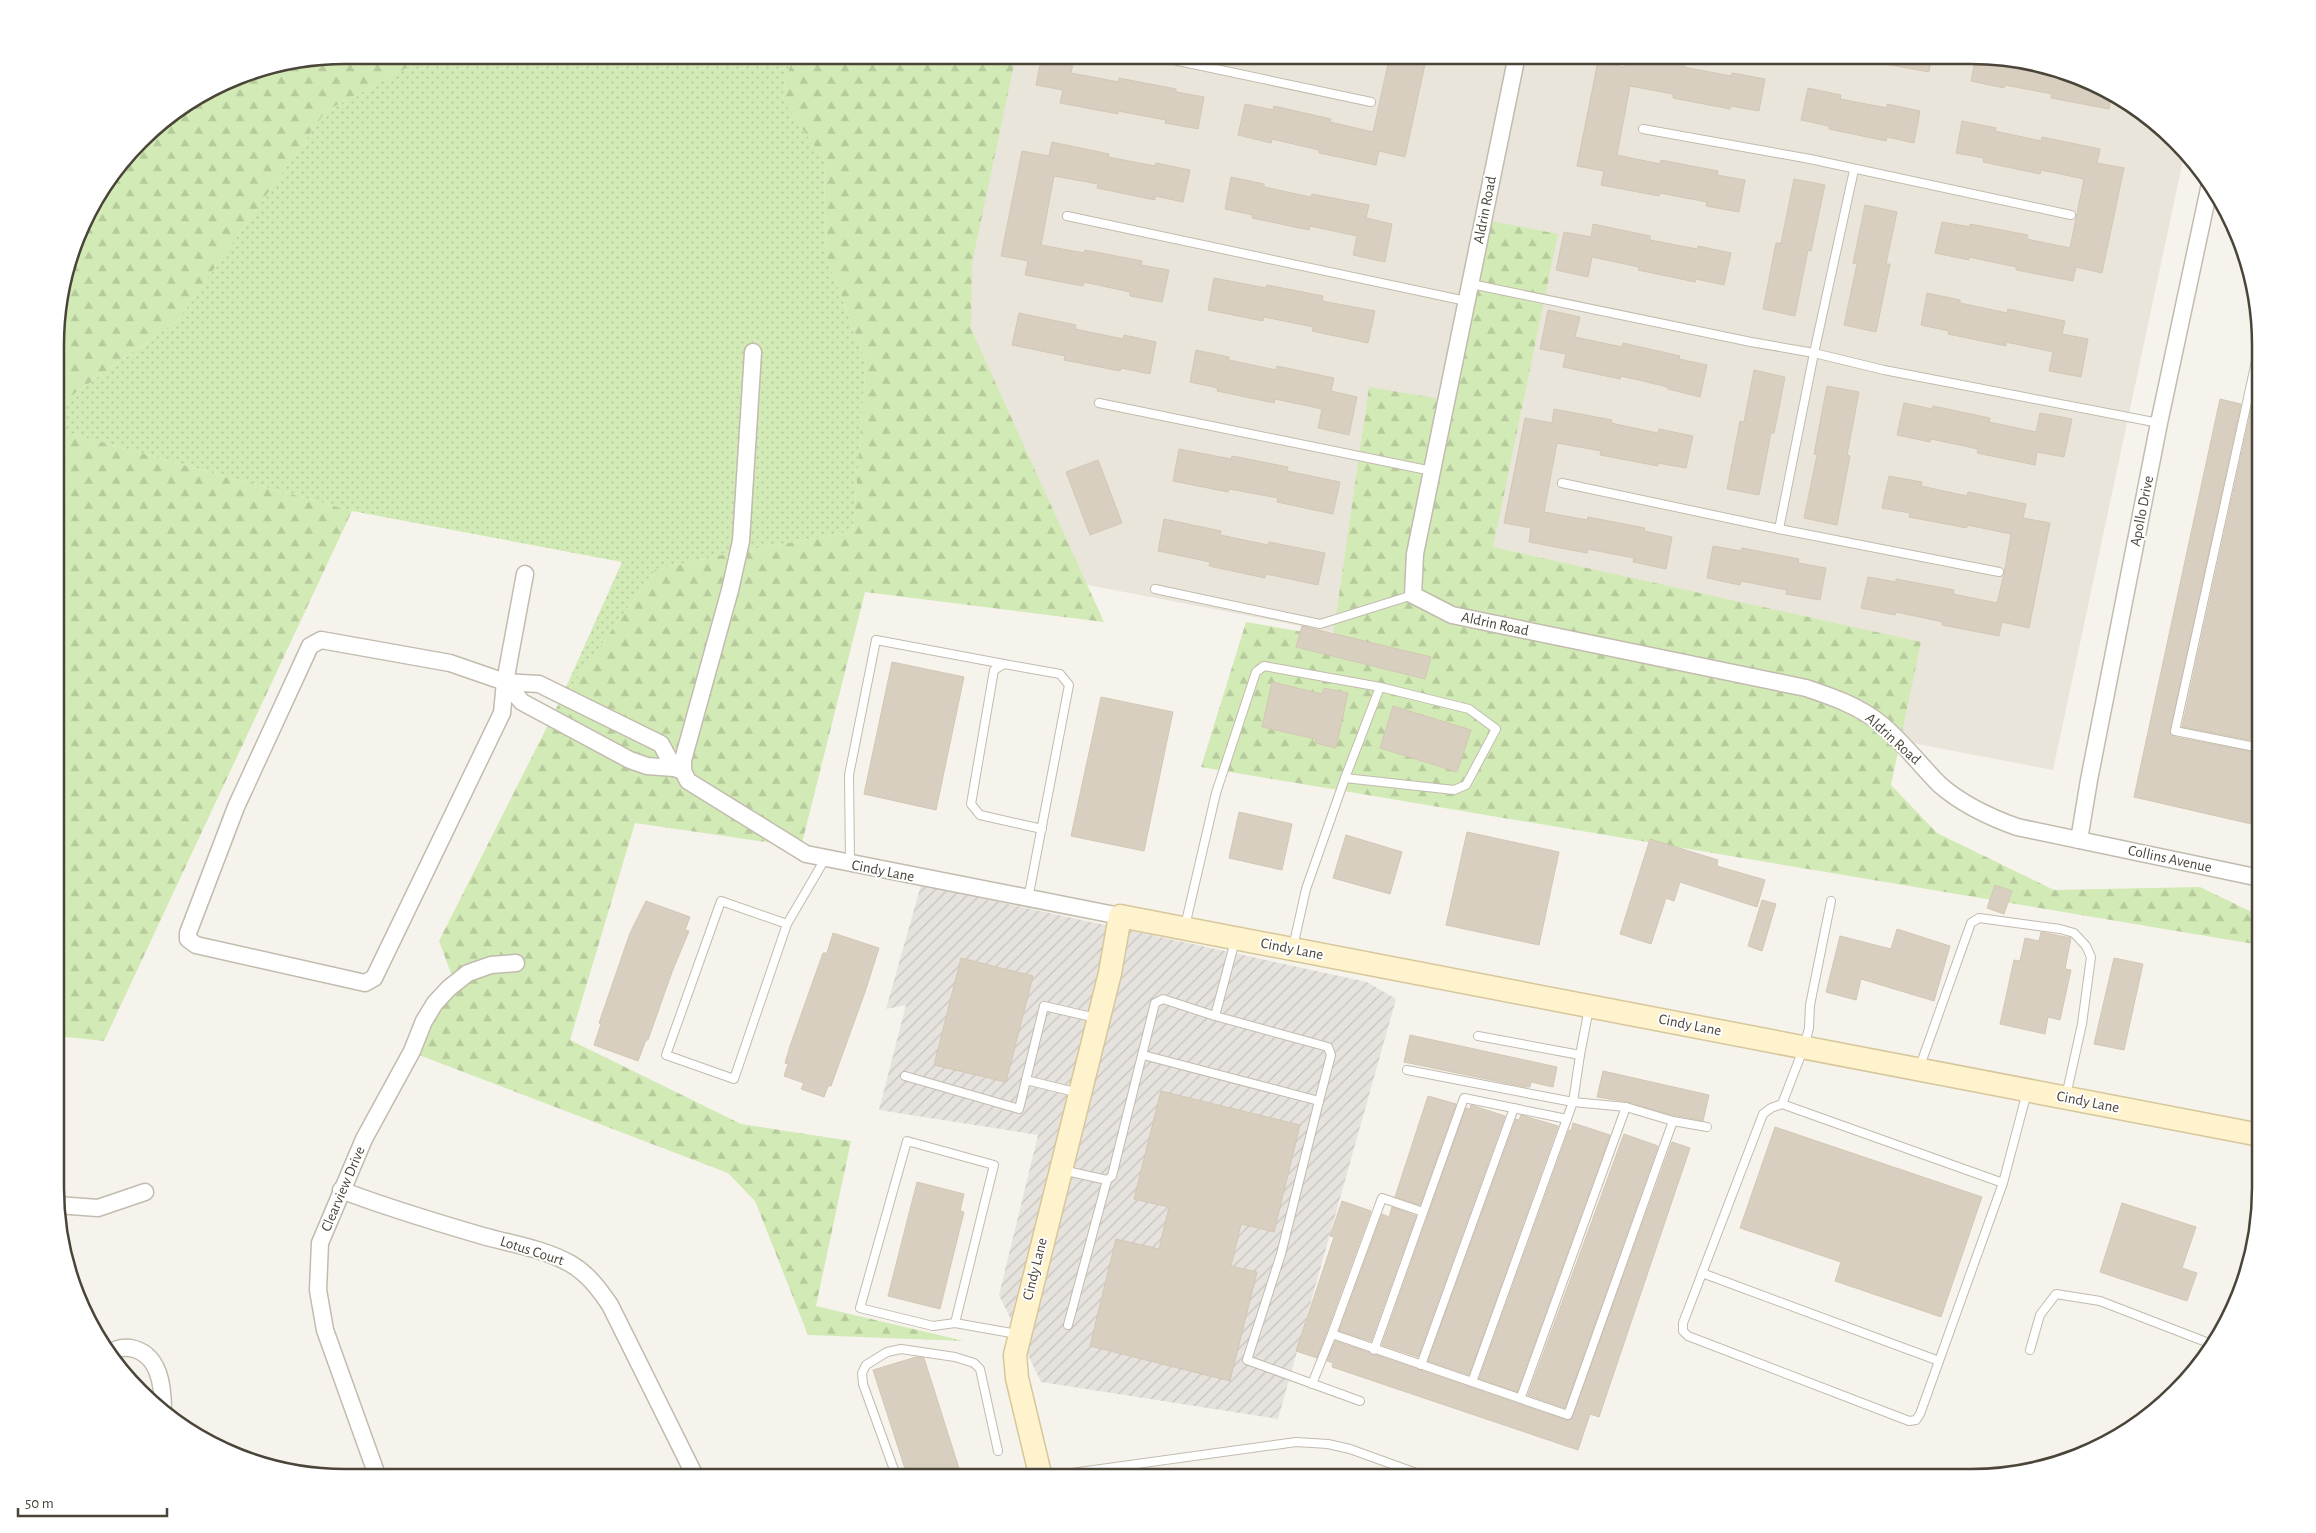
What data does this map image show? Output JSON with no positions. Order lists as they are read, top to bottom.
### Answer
{
  "streets": {
    "street": [
      "Aldrin Road",
      "Apollo Drive",
      "Collins Avenue",
      "Cindy Lane",
      "Clearview Drive",
      "Lotus Court"
    ]
  },
  "crossings": [
    ["Aldrin Road", "Apollo Drive"],
    ["Aldrin Road", "Collins Avenue"],
    ["Apollo Drive", "Collins Avenue"],
    ["Clearview Drive", "Lotus Court"]
  ],
  "scale_bar": "50 m"
}
